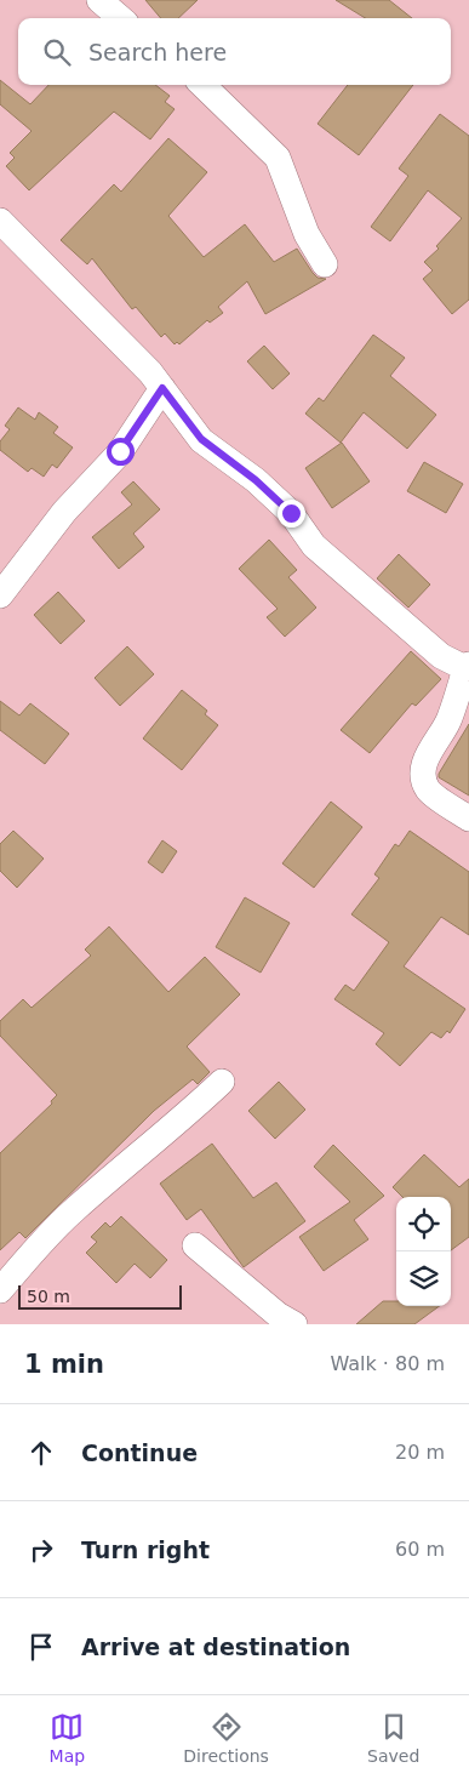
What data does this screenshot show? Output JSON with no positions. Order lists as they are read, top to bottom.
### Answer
{
  "scale_bar": "50 m",
  "page": {
    "search": "Search here",
    "scale": "50 m",
    "heading": ["1 min", "Walk · 80 m"],
    "list": [
      ["Continue", "20 m"],
      ["Turn right", "60 m"],
      "Arrive at destination"
    ],
    "nav": ["Map", "Directions", "Saved"]
  }
}
